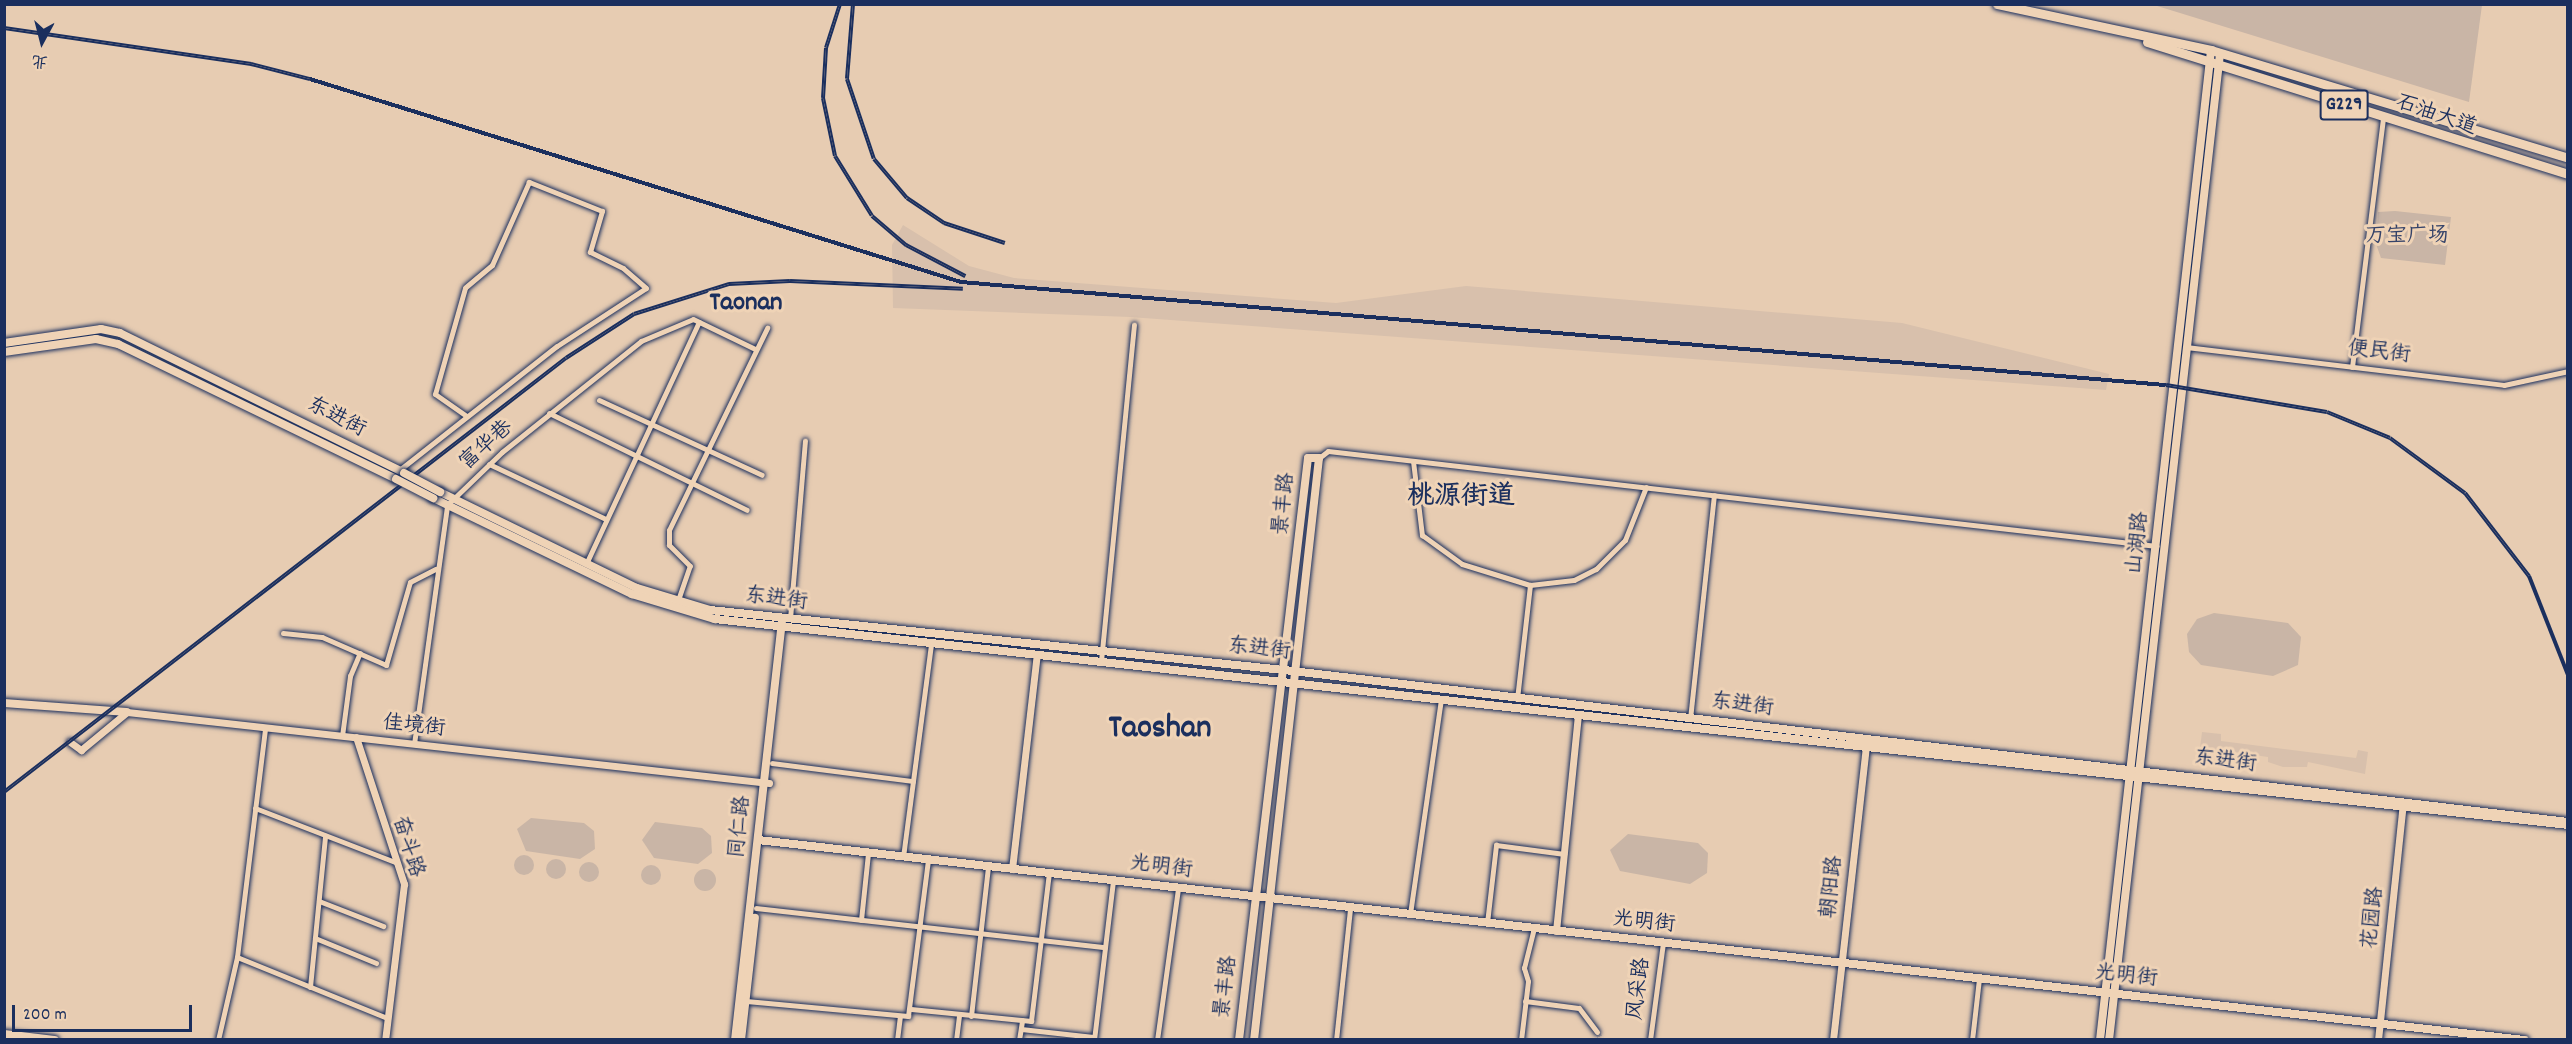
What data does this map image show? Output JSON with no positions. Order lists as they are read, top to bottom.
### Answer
{
  "streets": {
    "highway": ["G229", "石油大道"],
    "main road": [
      "东进街",
      "景丰路",
      "山湖路",
      "同仁路",
      "光明街"
    ],
    "street": [
      "便民街",
      "富华巷",
      "佳境街",
      "奋斗路",
      "朝阳路",
      "花园路",
      "风采路"
    ]
  },
  "crossings": [
    ["石油大道", "山湖路"],
    ["便民街", "山湖路"],
    ["东进街", "富华巷"],
    ["东进街", "景丰路"],
    ["东进街", "山湖路"],
    ["东进街", "同仁路"],
    ["东进街", "朝阳路"],
    ["东进街", "花园路"],
    ["景丰路", "光明街"],
    ["山湖路", "光明街"],
    ["佳境街", "同仁路"],
    ["佳境街", "奋斗路"],
    ["同仁路", "光明街"],
    ["光明街", "朝阳路"],
    ["光明街", "花园路"],
    ["光明街", "风采路"]
  ],
  "districts": ["Taonan", "桃源街道", "Taoshan"],
  "parks": ["万宝广场"],
  "scale_bar": "200 m",
  "north": "bottom"
}
